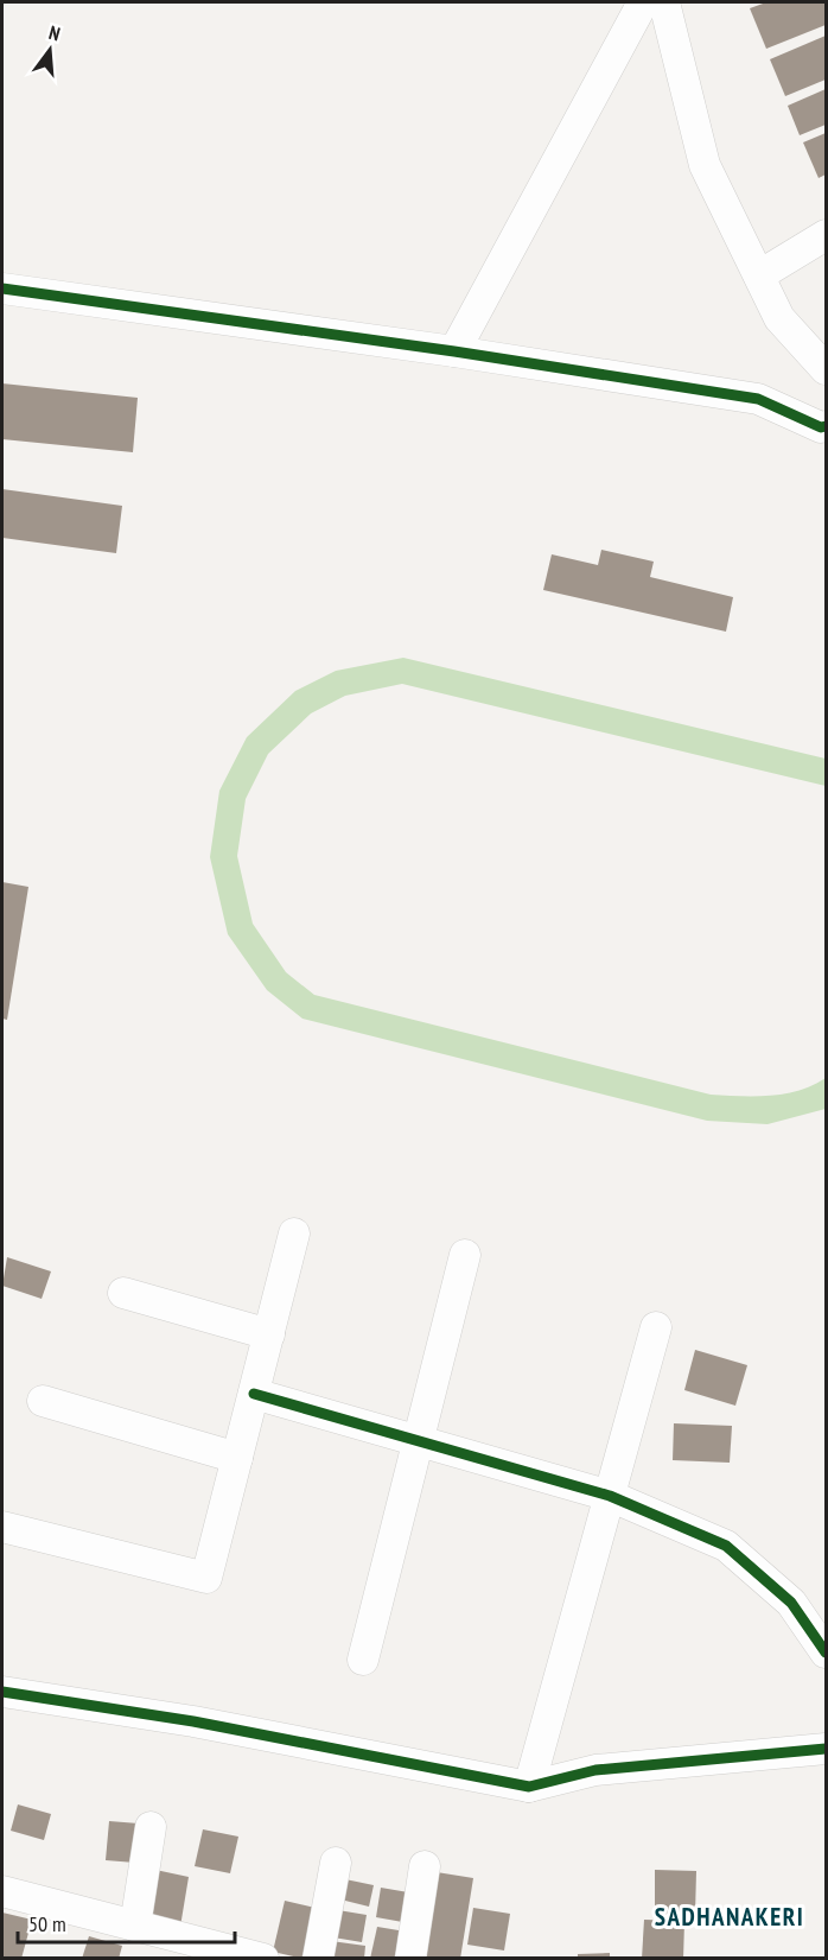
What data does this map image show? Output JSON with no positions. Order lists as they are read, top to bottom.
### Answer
{
  "districts": ["SADHANAKERI"],
  "scale_bar": "50 m",
  "north": "top"
}
